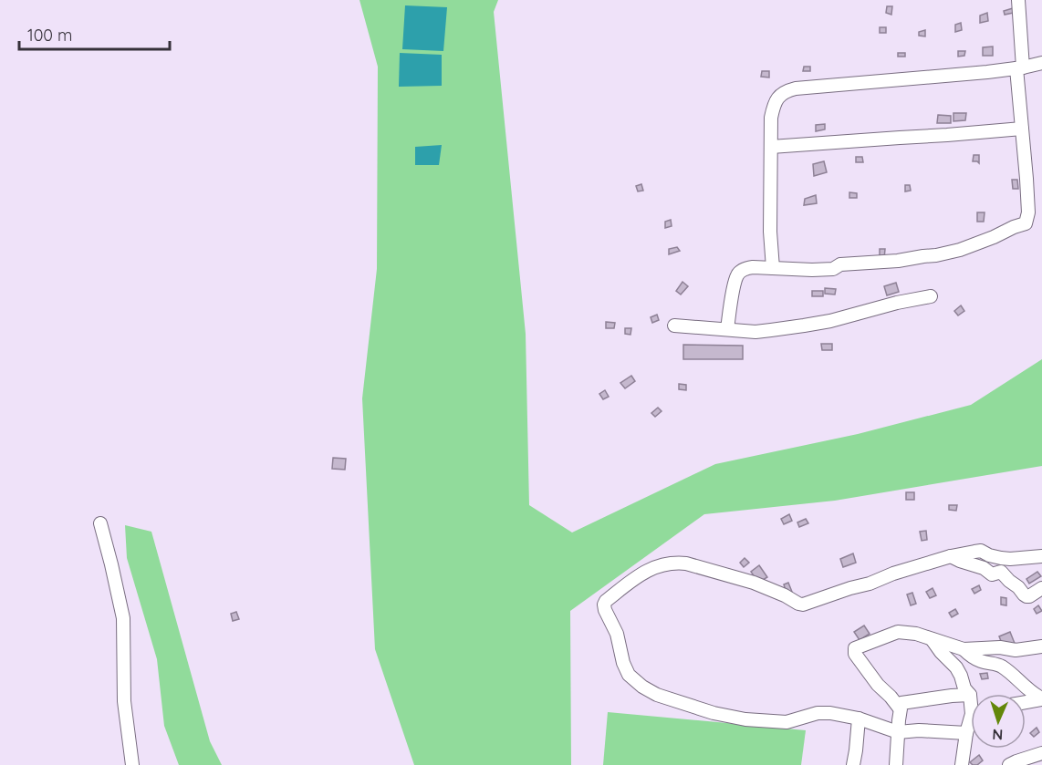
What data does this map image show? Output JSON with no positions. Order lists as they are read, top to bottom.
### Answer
{
  "scale_bar": "100 m",
  "north": "bottom"
}
